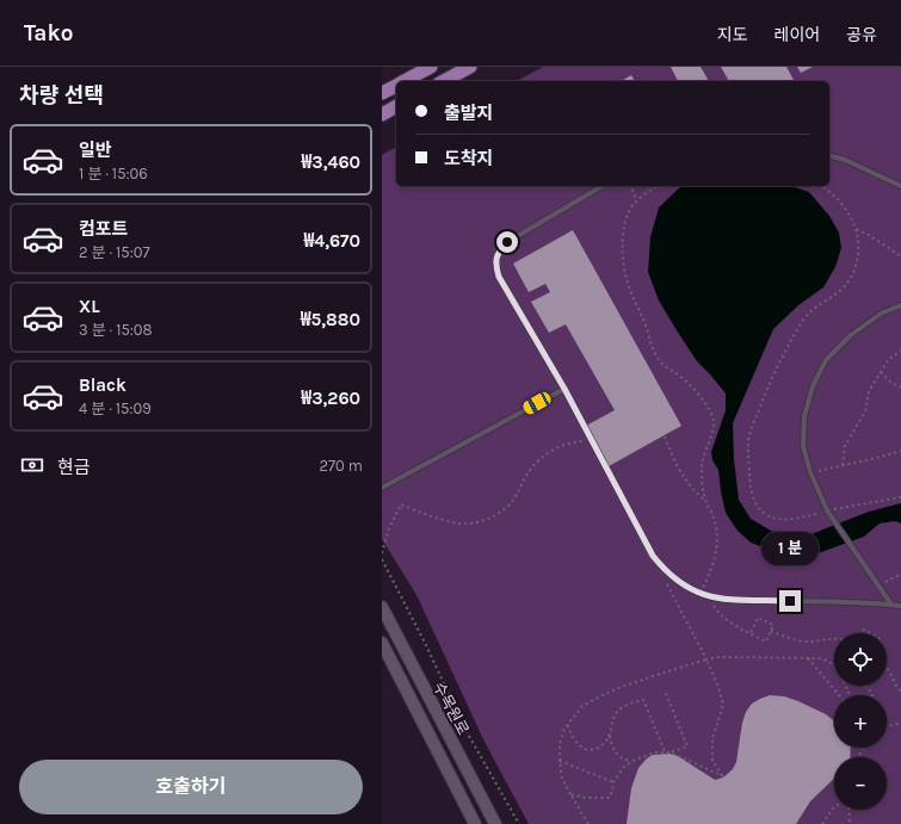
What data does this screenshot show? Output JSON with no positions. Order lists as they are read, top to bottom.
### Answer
{
  "streets": {
    "street": ["수목원로"]
  },
  "page": {
    "header": "Tako",
    "nav": ["지도", "레이어", "공유"],
    "heading": "차량 선택",
    "banner": ["출발지", "도착지"],
    "list": [
      {
        "name": "일반",
        "note": "1 분 · 15:06",
        "value": "₩3,460"
      },
      {
        "name": "컴포트",
        "note": "2 분 · 15:07",
        "value": "₩4,670"
      },
      {
        "name": "XL",
        "note": "3 분 · 15:08",
        "value": "₩5,880"
      },
      {
        "name": "Black",
        "note": "4 분 · 15:09",
        "value": "₩3,260"
      }
    ],
    "pay": ["현금", "270 m"],
    "bubble": "1 분",
    "map_buttons": ["+", "−"],
    "buttons": "호출하기"
  }
}
